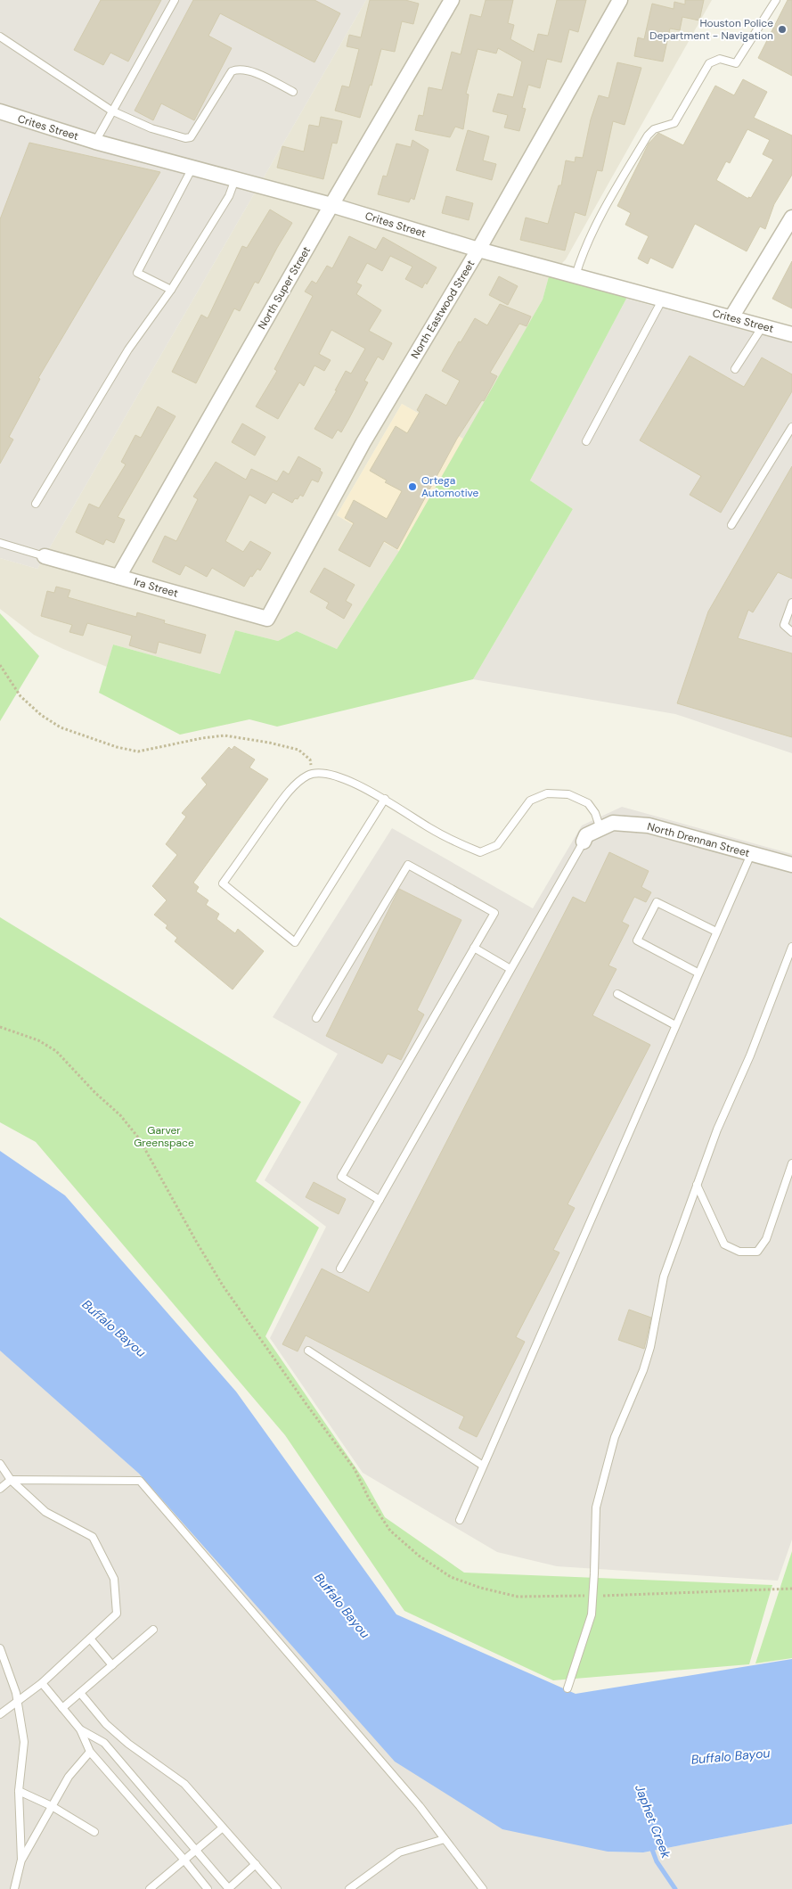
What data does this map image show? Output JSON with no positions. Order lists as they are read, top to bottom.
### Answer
{
  "streets": {
    "street": [
      "Crites Street",
      "North Super Street",
      "North Eastwood Street",
      "Ira Street",
      "North Drennan Street"
    ]
  },
  "crossings": [
    ["Crites Street", "North Super Street"],
    ["Crites Street", "North Eastwood Street"],
    ["North Super Street", "Ira Street"],
    ["North Eastwood Street", "Ira Street"]
  ],
  "water": ["Buffalo Bayou", "Japhet Creek"],
  "parks": ["Garver Greenspace"],
  "places": ["Houston Police Department - Navigation", "Ortega Automotive"]
}
